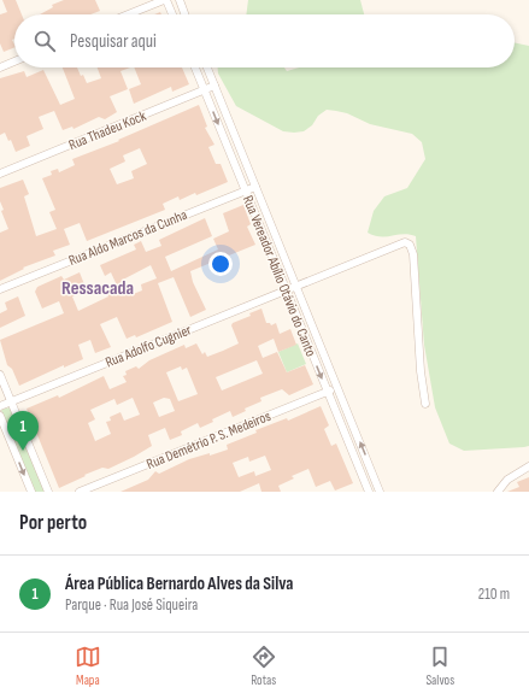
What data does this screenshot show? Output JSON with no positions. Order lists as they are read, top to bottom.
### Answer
{
  "streets": {
    "street": [
      "Rua Thadeu Kock",
      "Rua Aldo Marcos da Cunha",
      "Rua Vereador Abílio Otávio do Canto",
      "Rua Adolfo Cugnier",
      "Rua Demétrio P. S. Medeiros"
    ]
  },
  "crossings": [
    ["Rua Thadeu Kock", "Rua Vereador Abílio Otávio do Canto"],
    ["Rua Aldo Marcos da Cunha", "Rua Vereador Abílio Otávio do Canto"],
    ["Rua Vereador Abílio Otávio do Canto", "Rua Adolfo Cugnier"],
    ["Rua Vereador Abílio Otávio do Canto", "Rua Demétrio P. S. Medeiros"]
  ],
  "districts": ["Ressacada"],
  "page": {
    "search": "Pesquisar aqui",
    "pins": "1",
    "heading": "Por perto",
    "list": [
      {
        "mark": "1",
        "name": "Área Pública Bernardo Alves da Silva",
        "note": "Parque · Rua José Siqueira",
        "value": "210 m"
      }
    ],
    "nav": ["Mapa", "Rotas", "Salvos"]
  }
}
